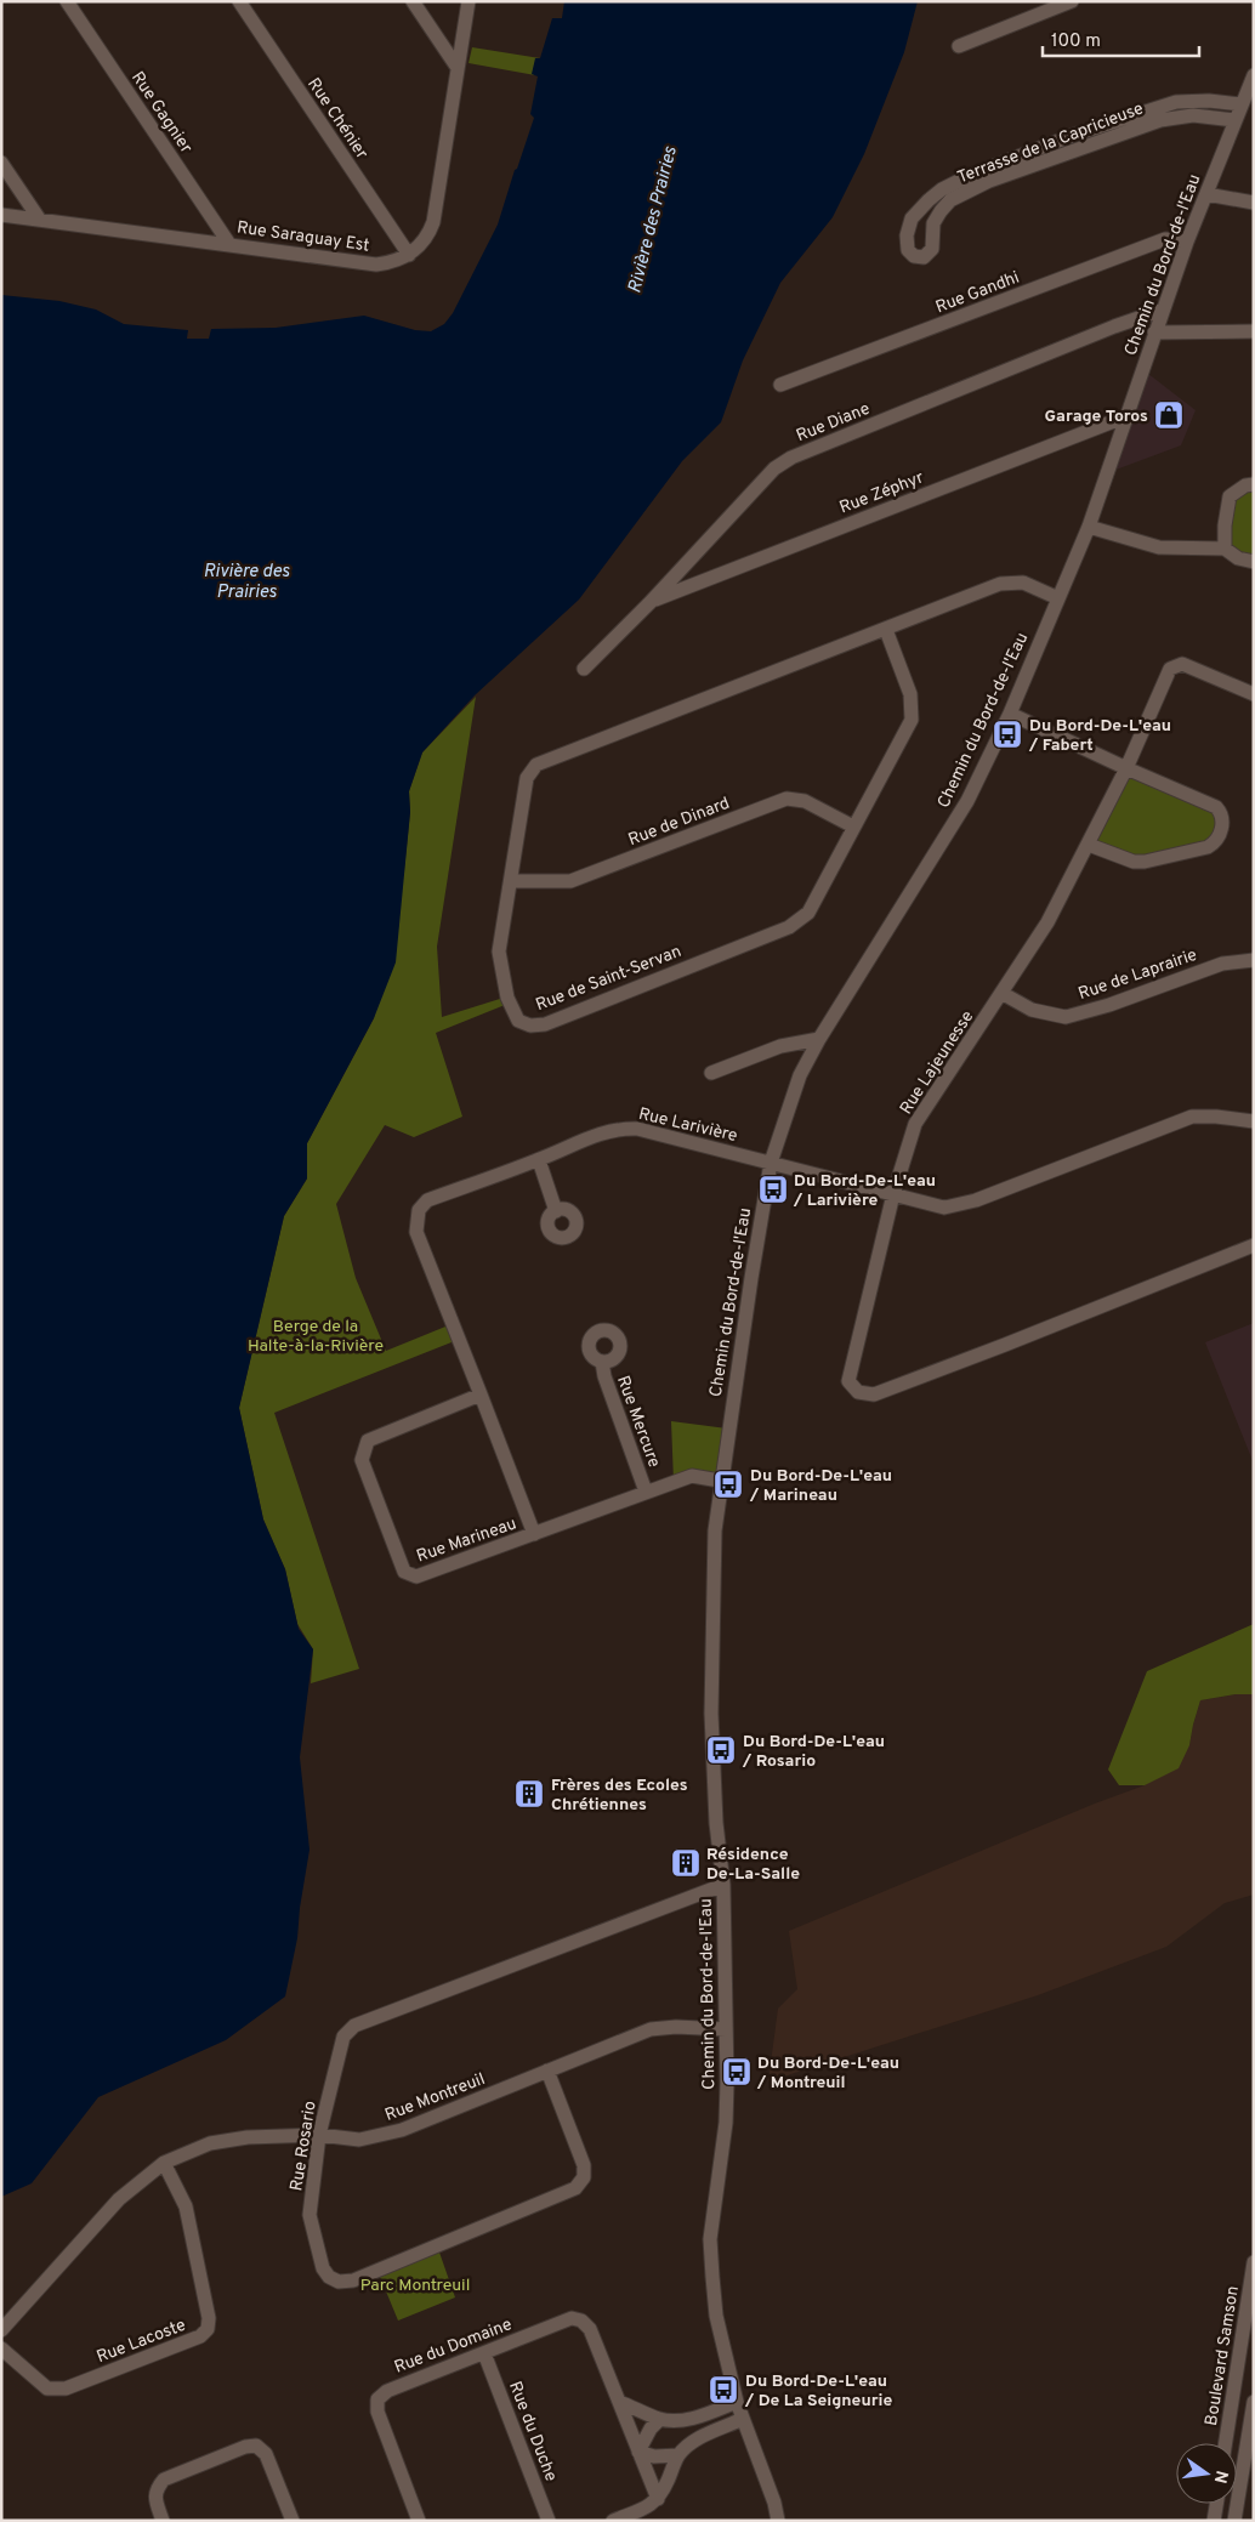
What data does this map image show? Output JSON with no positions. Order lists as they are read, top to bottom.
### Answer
{
  "streets": {
    "street": [
      "Rue Gagnier",
      "Rue Chénier",
      "Terrasse de la Capricieuse",
      "Rue Saraguay Est",
      "Chemin du Bord-de-l'Eau",
      "Rue Gandhi",
      "Rue Diane",
      "Rue Zéphyr",
      "Rue de Dinard",
      "Rue de Laprairie",
      "Rue de Saint-Servan",
      "Rue Lajeunesse",
      "Rue Larivière",
      "Rue Mercure",
      "Rue Marineau",
      "Rue Montreuil",
      "Rue Rosario",
      "Rue Lacoste",
      "Rue du Domaine",
      "Boulevard Samson",
      "Rue du Duche"
    ]
  },
  "crossings": [
    ["Rue Gagnier", "Rue Saraguay Est"],
    ["Rue Chénier", "Rue Saraguay Est"],
    ["Terrasse de la Capricieuse", "Chemin du Bord-de-l'Eau"],
    ["Chemin du Bord-de-l'Eau", "Rue Gandhi"],
    ["Chemin du Bord-de-l'Eau", "Rue Diane"],
    ["Chemin du Bord-de-l'Eau", "Rue Zéphyr"],
    ["Chemin du Bord-de-l'Eau", "Rue de Saint-Servan"],
    ["Chemin du Bord-de-l'Eau", "Rue Larivière"],
    ["Chemin du Bord-de-l'Eau", "Rue Marineau"],
    ["Chemin du Bord-de-l'Eau", "Rue Montreuil"],
    ["Chemin du Bord-de-l'Eau", "Rue Rosario"],
    ["Rue Diane", "Rue Zéphyr"],
    ["Rue de Dinard", "Rue de Saint-Servan"],
    ["Rue de Laprairie", "Rue Lajeunesse"],
    ["Rue Lajeunesse", "Rue Larivière"],
    ["Rue Larivière", "Rue Marineau"],
    ["Rue Mercure", "Rue Marineau"],
    ["Rue Montreuil", "Rue Rosario"],
    ["Rue Montreuil", "Rue Lacoste"],
    ["Rue du Domaine", "Rue du Duche"]
  ],
  "water": ["Rivière des Prairies"],
  "parks": ["Berge de la Halte-à-la-Rivière", "Parc Montreuil"],
  "places": {
    "shop": ["Garage Toros"],
    "bus stop": [
      "Du Bord-De-L'eau / Fabert",
      "Du Bord-De-L'eau / Larivière",
      "Du Bord-De-L'eau / Marineau",
      "Du Bord-De-L'eau / Rosario",
      "Du Bord-De-L'eau / Montreuil",
      "Du Bord-De-L'eau / De La Seigneurie"
    ],
    "building": ["Frères des Ecoles Chrétiennes", "Résidence De-La-Salle"]
  },
  "scale_bar": "100 m",
  "north": "right"
}
